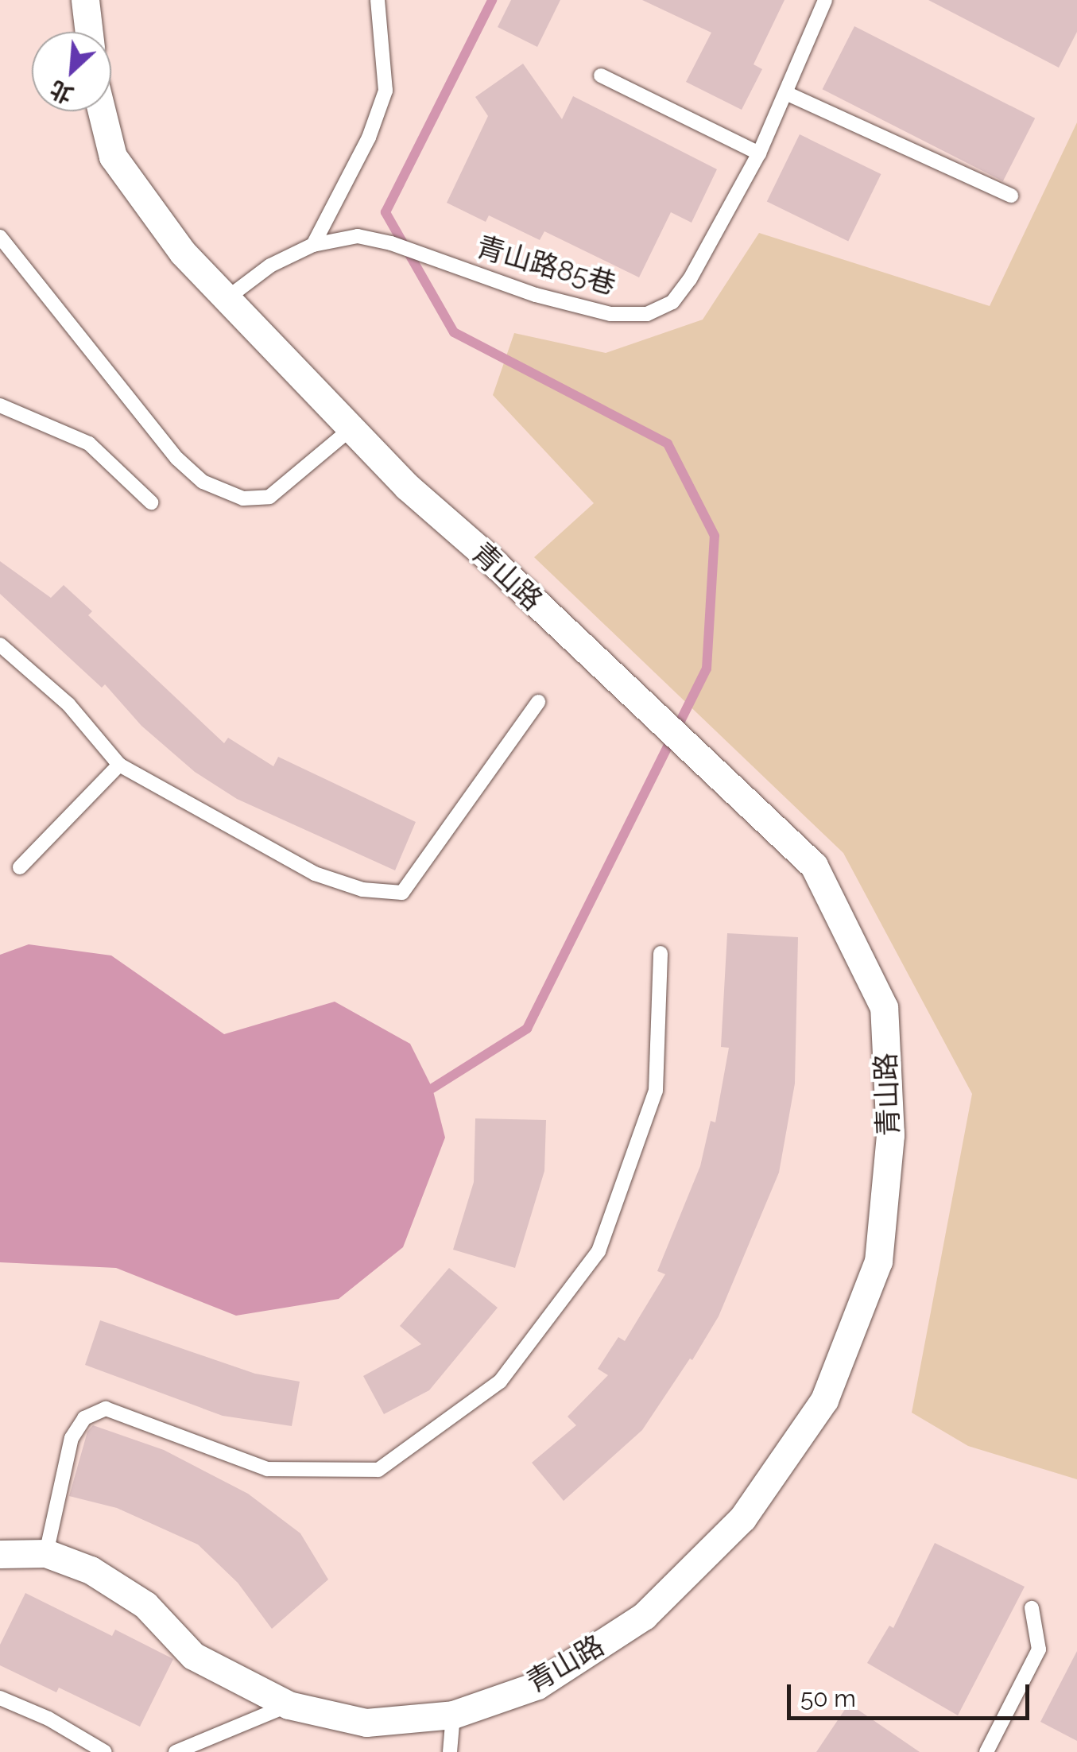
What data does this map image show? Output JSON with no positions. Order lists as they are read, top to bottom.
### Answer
{
  "streets": {
    "street": ["青山路"],
    "lane": ["青山路85巷"]
  },
  "crossings": [
    ["青山路85巷", "青山路"]
  ],
  "scale_bar": "50 m",
  "north": "bottom left"
}
